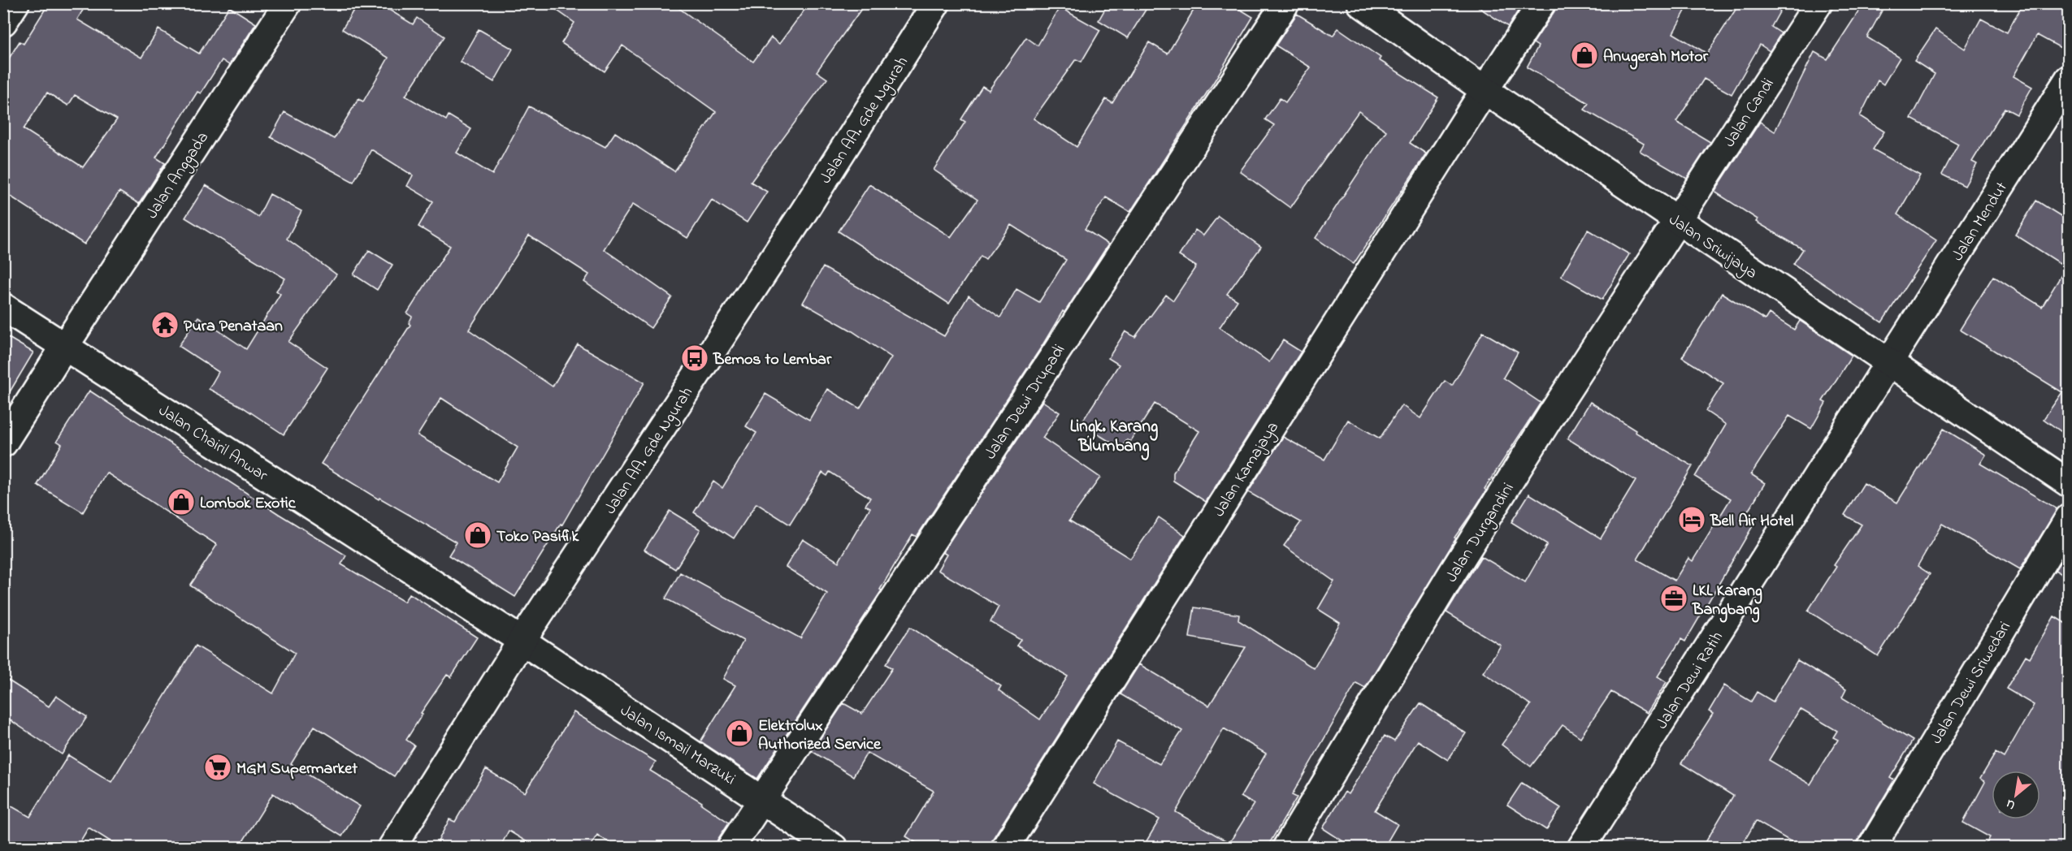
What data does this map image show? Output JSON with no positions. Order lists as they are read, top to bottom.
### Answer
{
  "streets": {
    "street": [
      "Jalan Candi",
      "Jalan AA. Gde Ngurah",
      "Jalan Anggada",
      "Jalan Mendut",
      "Jalan Sriwijaya",
      "Jalan Dewi Drupadi",
      "Jalan Chairil Anwar",
      "Jalan Kamajaya",
      "Jalan Durgandini",
      "Jalan Dewi Ratih",
      "Jalan Dewi Sriwedari",
      "Jalan Ismail Marzuki"
    ]
  },
  "crossings": [
    ["Jalan Candi", "Jalan Sriwijaya"],
    ["Jalan Candi", "Jalan Durgandini"],
    ["Jalan AA. Gde Ngurah", "Jalan Chairil Anwar"],
    ["Jalan AA. Gde Ngurah", "Jalan Ismail Marzuki"],
    ["Jalan Anggada", "Jalan Chairil Anwar"],
    ["Jalan Mendut", "Jalan Sriwijaya"],
    ["Jalan Mendut", "Jalan Dewi Ratih"],
    ["Jalan Sriwijaya", "Jalan Kamajaya"],
    ["Jalan Sriwijaya", "Jalan Durgandini"],
    ["Jalan Sriwijaya", "Jalan Dewi Ratih"],
    ["Jalan Dewi Drupadi", "Jalan Ismail Marzuki"],
    ["Jalan Chairil Anwar", "Jalan Ismail Marzuki"]
  ],
  "districts": ["Lingk. Karang Blumbang"],
  "places": {
    "shop": [
      "Anugerah Motor",
      "Lombok Exotic",
      "Toko Pasifik",
      "Elektrolux Authorized Service"
    ],
    "temple": ["Pura Penataan"],
    "bus stop": ["Bemos to Lembar"],
    "hotel": ["Bell Air Hotel"],
    "office": ["LKL Karang Bangbang"],
    "supermarket": ["MGM Supermarket"]
  },
  "north": "bottom left"
}
